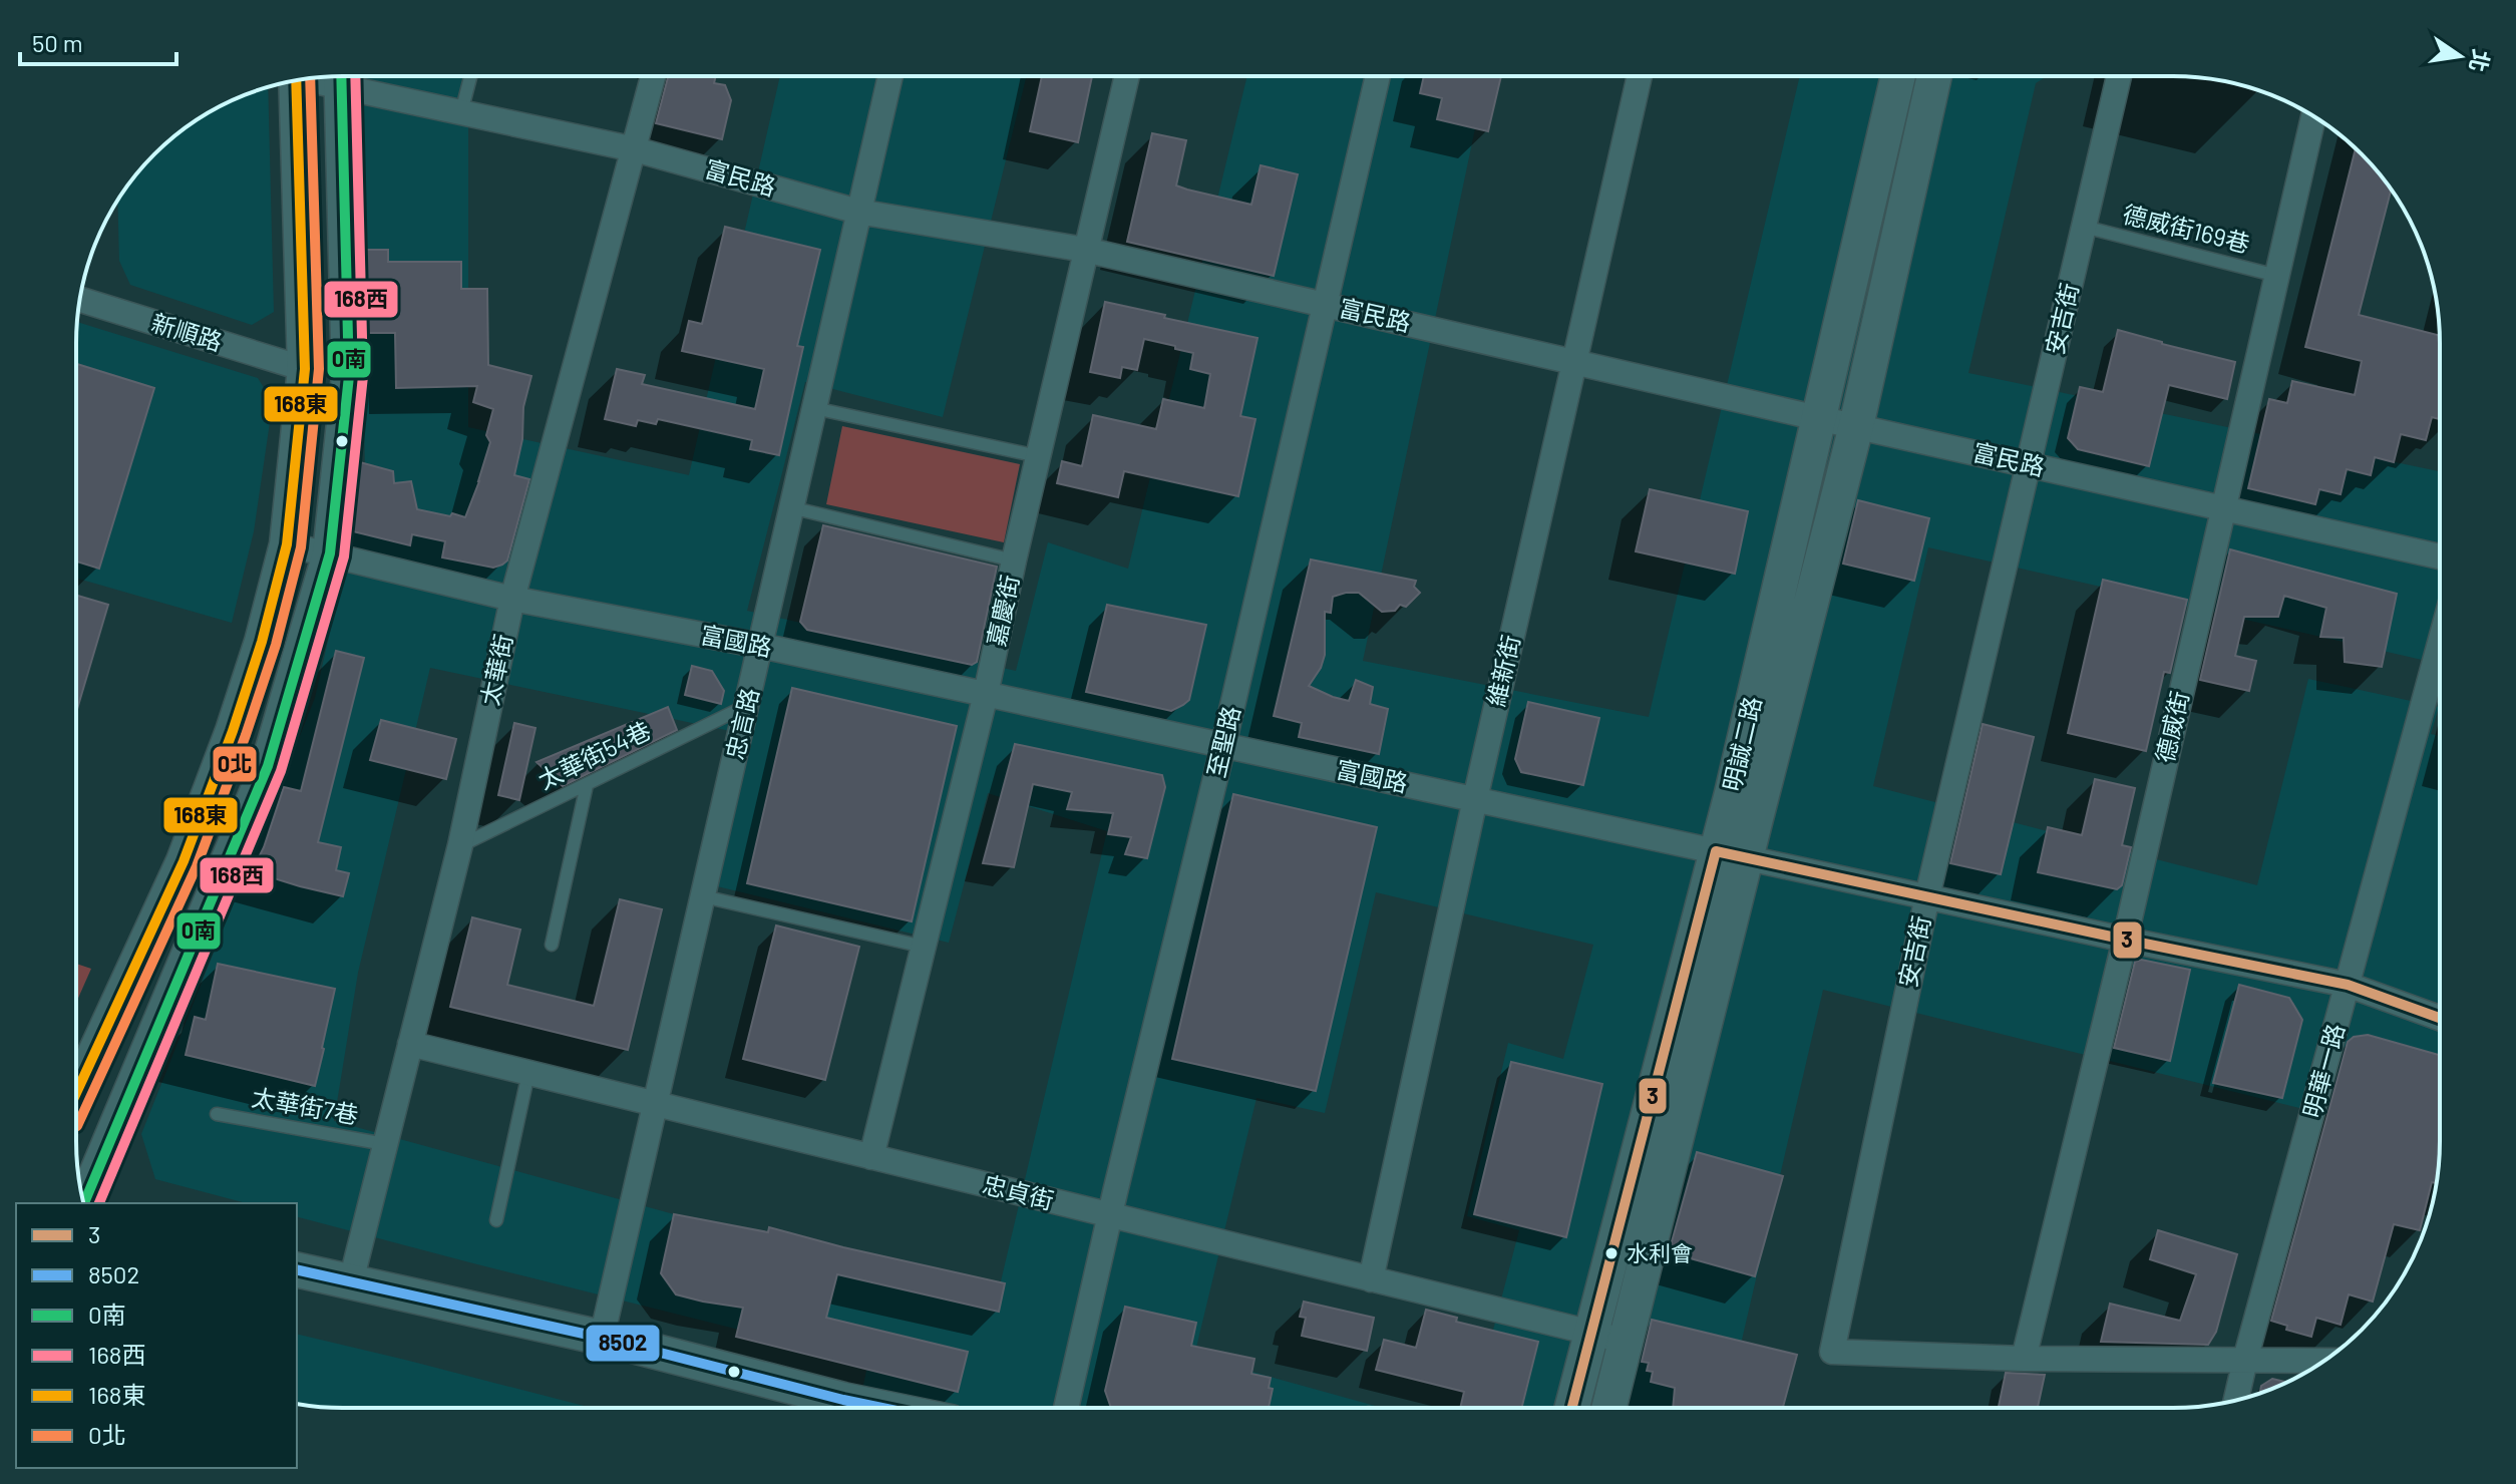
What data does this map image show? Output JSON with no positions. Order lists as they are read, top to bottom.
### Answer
{
  "streets": {
    "street": [
      "富民路",
      "安吉街",
      "新順路",
      "嘉慶街",
      "富國路",
      "太華街",
      "維新街",
      "忠言路",
      "德威街",
      "至聖路",
      "明誠二路",
      "明華一路",
      "忠貞街"
    ],
    "lane": ["德威街169巷", "太華街54巷", "太華街7巷"]
  },
  "crossings": [
    ["富民路", "安吉街"],
    ["富民路", "嘉慶街"],
    ["富民路", "太華街"],
    ["富民路", "維新街"],
    ["富民路", "忠言路"],
    ["富民路", "德威街"],
    ["富民路", "至聖路"],
    ["富民路", "明誠二路"],
    ["德威街169巷", "安吉街"],
    ["德威街169巷", "德威街"],
    ["安吉街", "富國路"],
    ["安吉街", "德威街"],
    ["安吉街", "明華一路"],
    ["嘉慶街", "富國路"],
    ["嘉慶街", "忠貞街"],
    ["富國路", "太華街"],
    ["富國路", "維新街"],
    ["富國路", "忠言路"],
    ["富國路", "德威街"],
    ["富國路", "至聖路"],
    ["富國路", "明誠二路"],
    ["富國路", "明華一路"],
    ["太華街", "太華街54巷"],
    ["太華街", "太華街7巷"],
    ["太華街", "忠貞街"],
    ["維新街", "忠貞街"],
    ["忠言路", "太華街54巷"],
    ["忠言路", "忠貞街"],
    ["至聖路", "忠貞街"],
    ["明誠二路", "忠貞街"]
  ],
  "places": ["水利會"],
  "lines": [
    "transit line 168西",
    "transit line 0南",
    "transit line 0北",
    "transit line 168東",
    "transit line 3",
    "transit line 8502"
  ],
  "legend": [
    "3",
    "8502",
    "0南",
    "168西",
    "168東",
    "0北"
  ],
  "scale_bar": "50 m",
  "north": "right"
}
